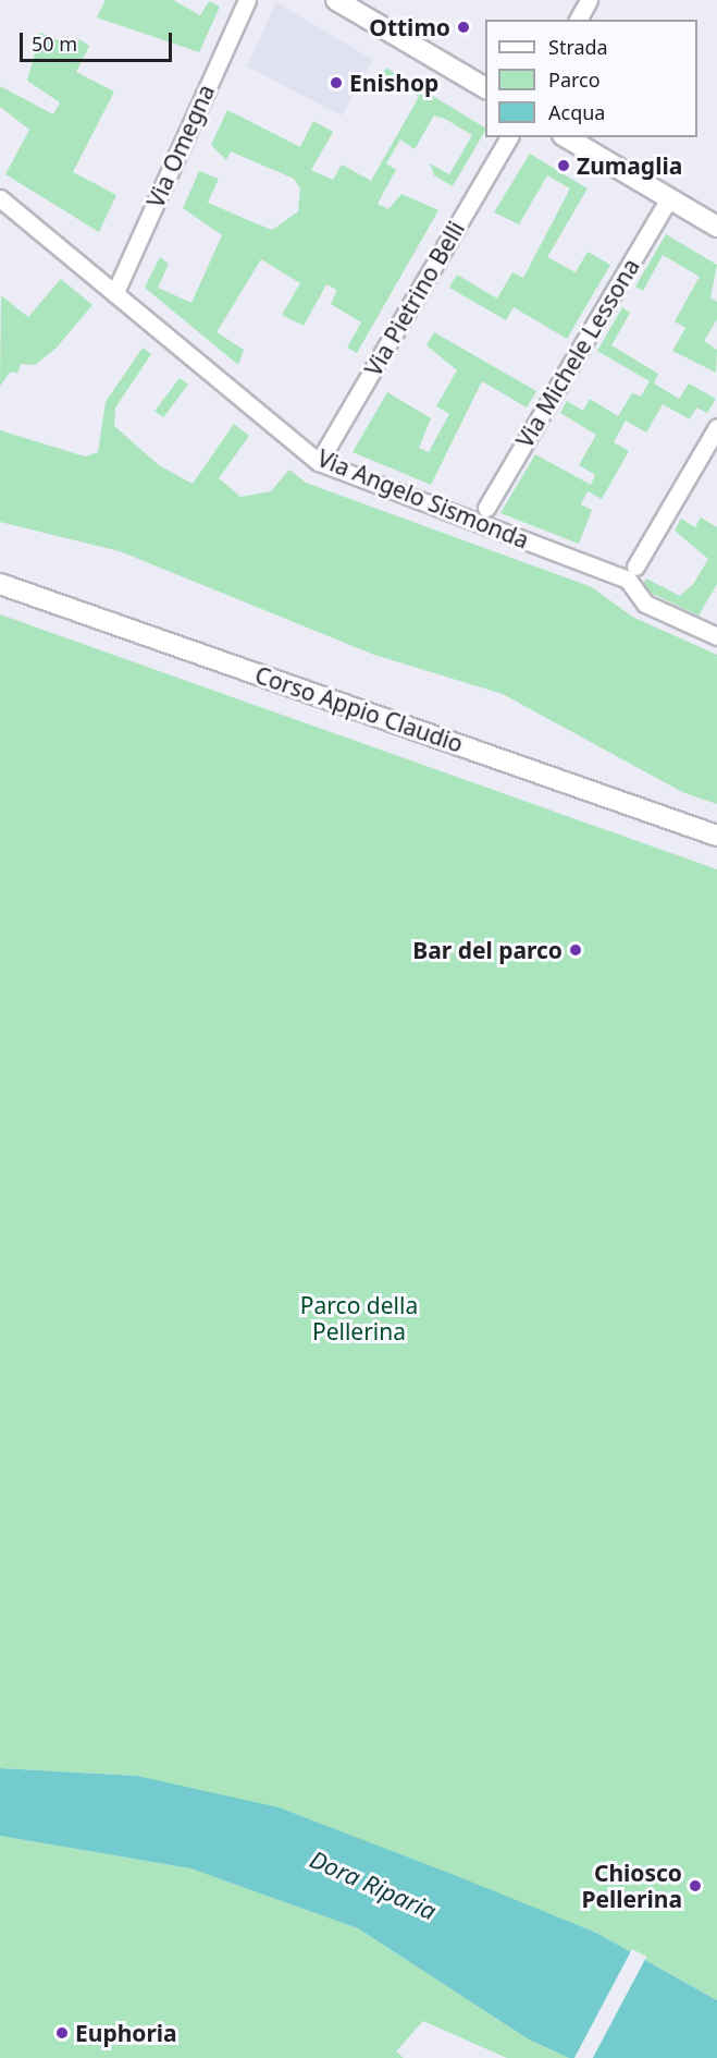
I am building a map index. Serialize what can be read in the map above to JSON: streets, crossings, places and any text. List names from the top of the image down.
{
  "streets": {
    "street": [
      "Via Omegna",
      "Via Pietrino Belli",
      "Via Michele Lessona",
      "Via Angelo Sismonda",
      "Corso Appio Claudio"
    ]
  },
  "crossings": [
    ["Via Omegna", "Via Angelo Sismonda"],
    ["Via Pietrino Belli", "Via Angelo Sismonda"]
  ],
  "water": ["Dora Riparia"],
  "parks": ["Parco della Pellerina"],
  "places": [
    "Ottimo",
    "Enishop",
    "Zumaglia",
    "Bar del parco",
    "Chiosco Pellerina",
    "Euphoria"
  ],
  "legend": ["Strada", "Parco", "Acqua"],
  "scale_bar": "50 m"
}
